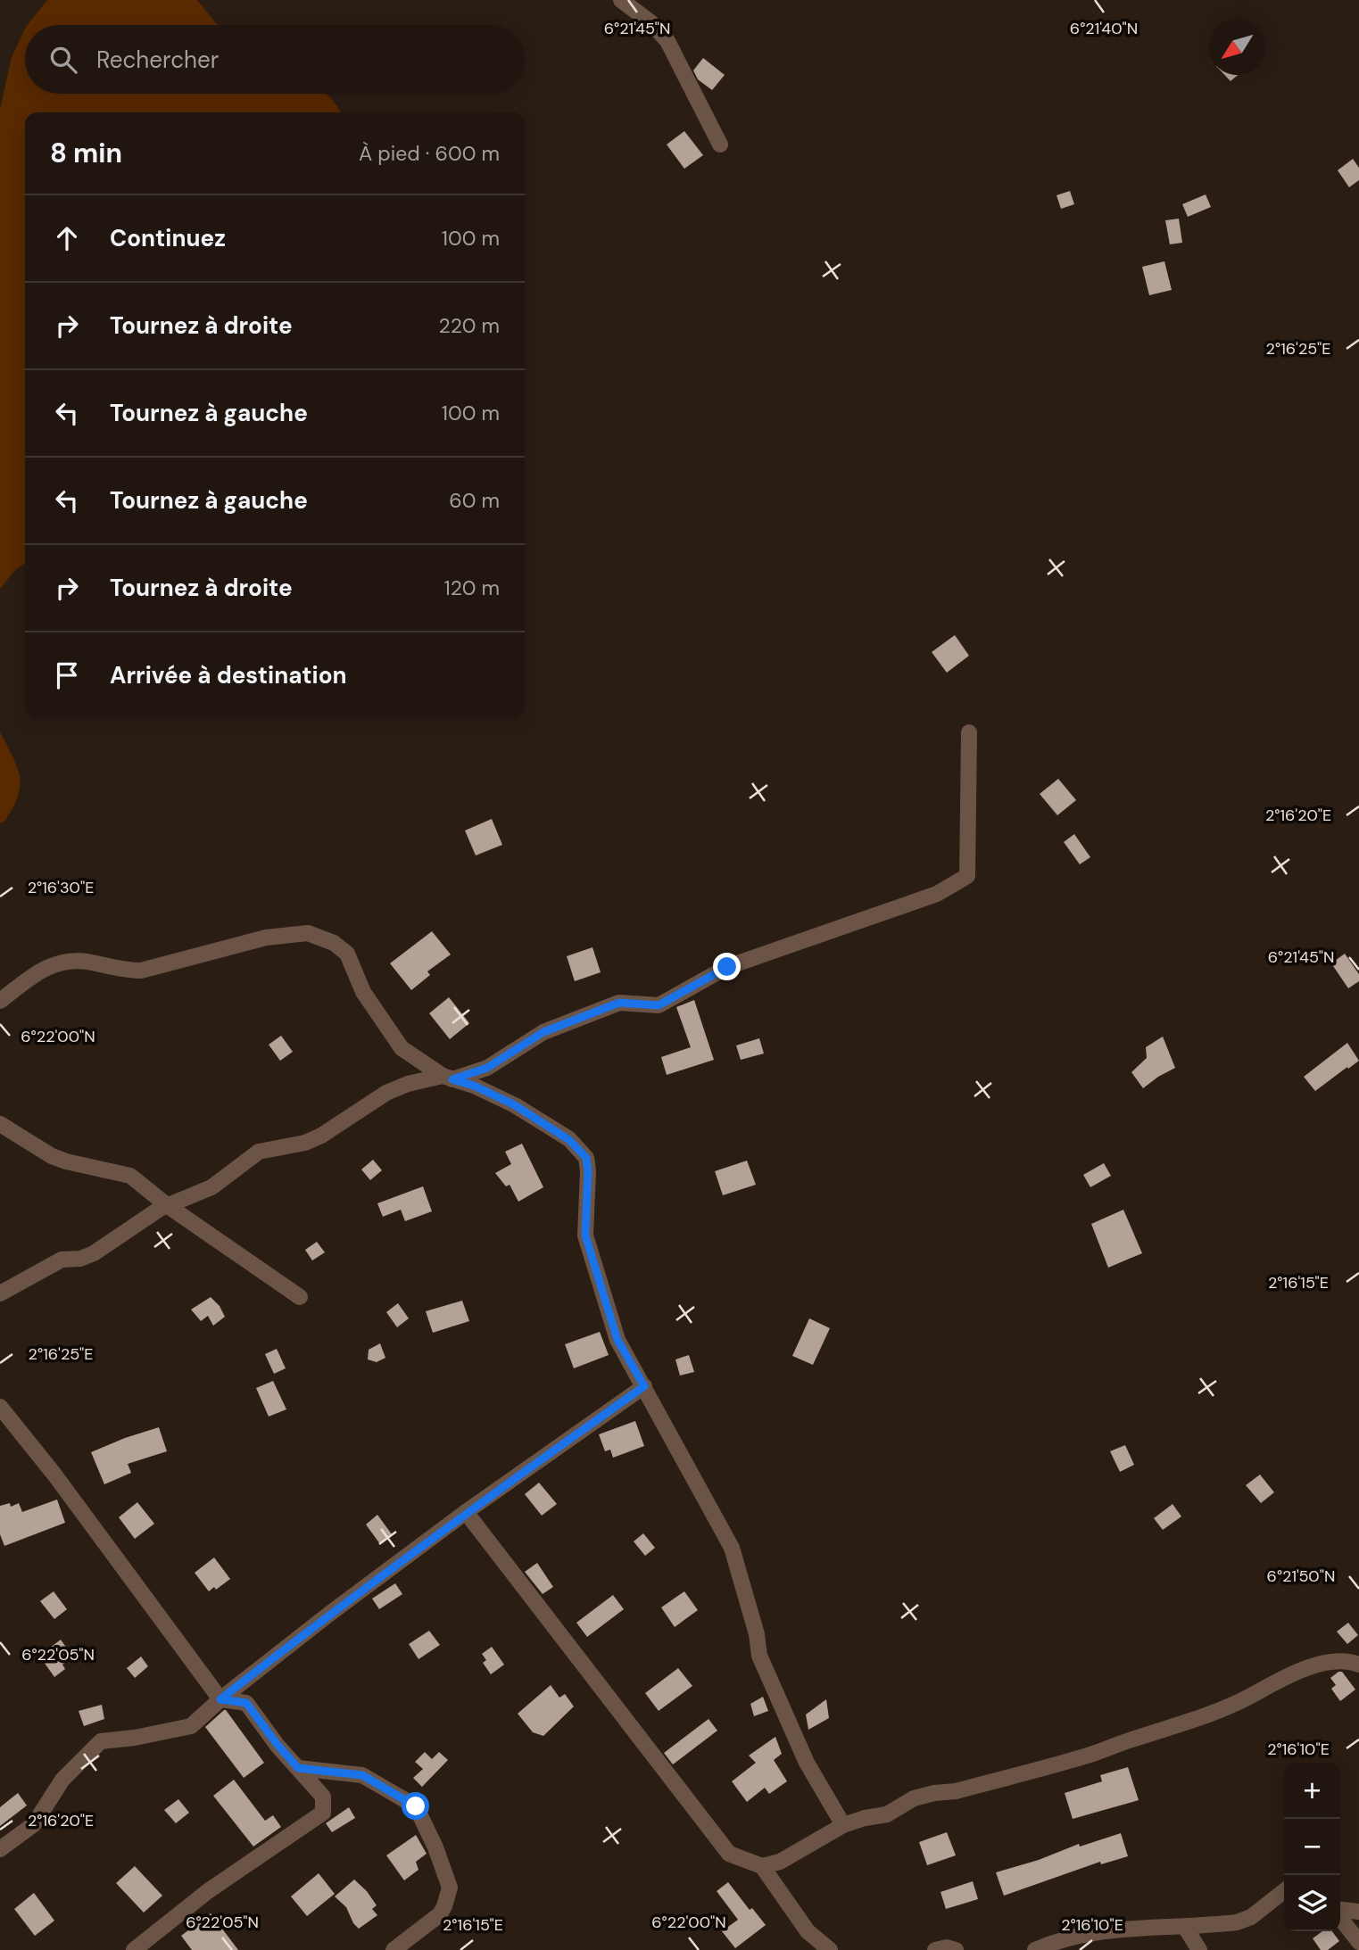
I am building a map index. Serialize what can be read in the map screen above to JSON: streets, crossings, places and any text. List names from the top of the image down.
{
  "north": "bottom left",
  "page": {
    "search": "Rechercher",
    "heading": ["8 min", "À pied · 600 m"],
    "list": [
      ["Continuez", "100 m"],
      ["Tournez à droite", "220 m"],
      ["Tournez à gauche", "100 m"],
      ["Tournez à gauche", "60 m"],
      ["Tournez à droite", "120 m"],
      "Arrivée à destination"
    ],
    "map_buttons": ["+", "−"]
  },
  "coordinates": [
    "6°21'45\"N",
    "6°21'40\"N",
    "2°16'25\"E",
    "2°16'20\"E",
    "2°16'30\"E",
    "6°22'00\"N",
    "2°16'15\"E",
    "6°21'50\"N",
    "6°22'05\"N",
    "2°16'10\"E"
  ]
}
